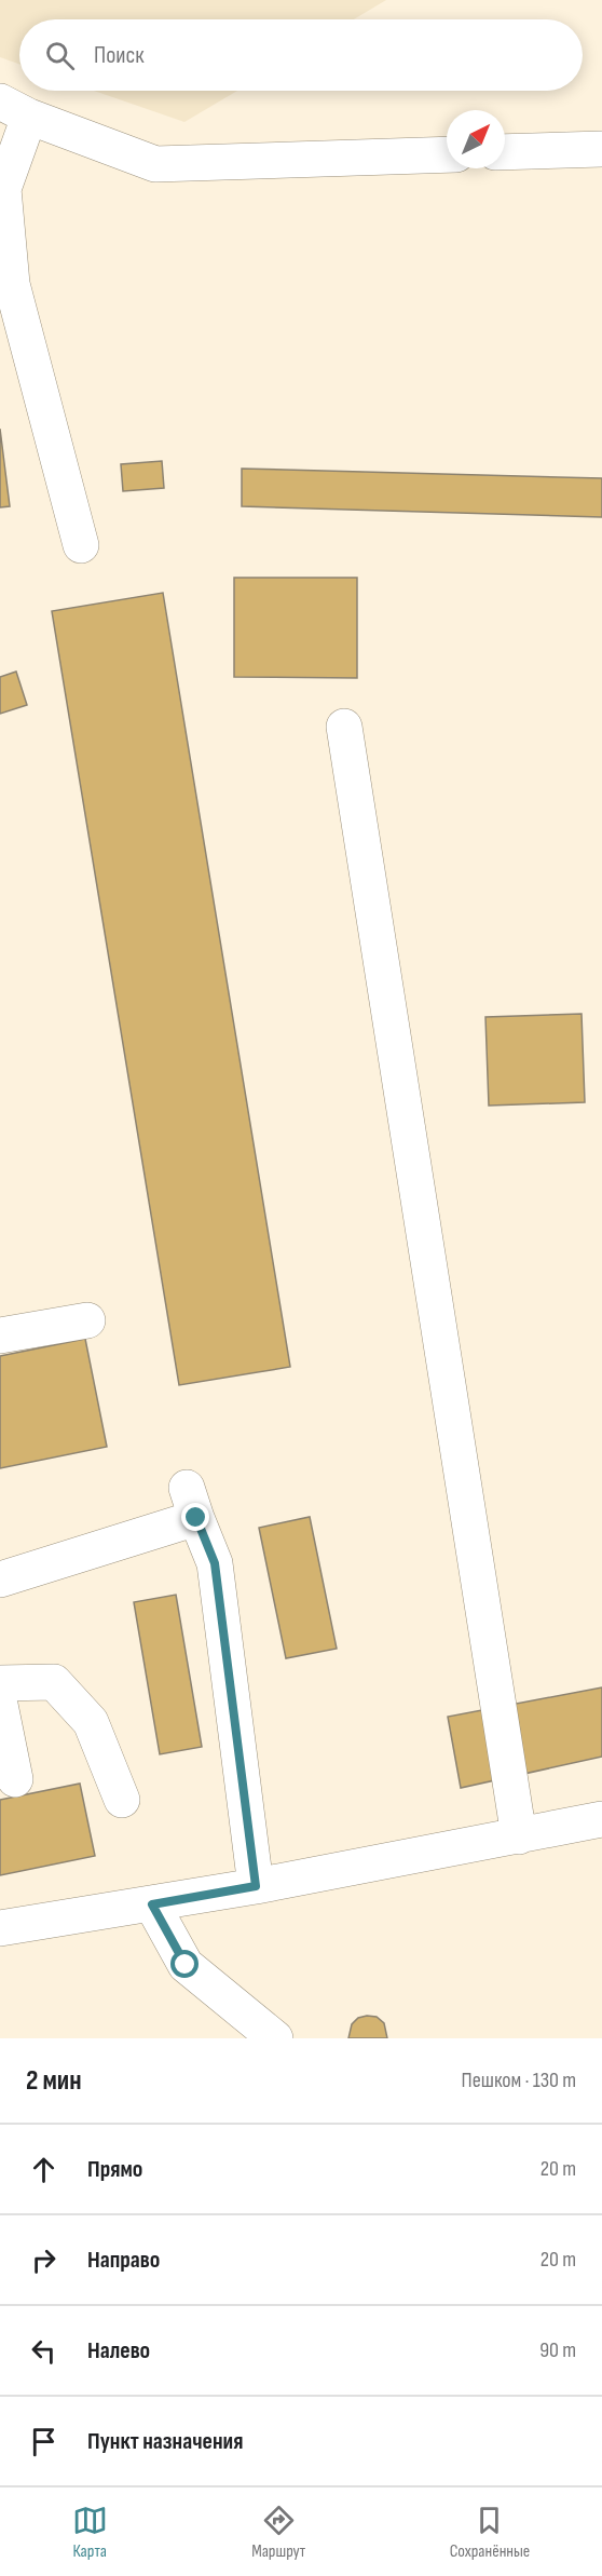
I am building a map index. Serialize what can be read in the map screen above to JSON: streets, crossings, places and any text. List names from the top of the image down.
{
  "north": "top right",
  "page": {
    "search": "Поиск",
    "heading": ["2 мин", "Пешком · 130 m"],
    "list": [
      ["Прямо", "20 m"],
      ["Направо", "20 m"],
      ["Налево", "90 m"],
      "Пункт назначения"
    ],
    "nav": ["Карта", "Маршрут", "Сохранённые"]
  }
}
